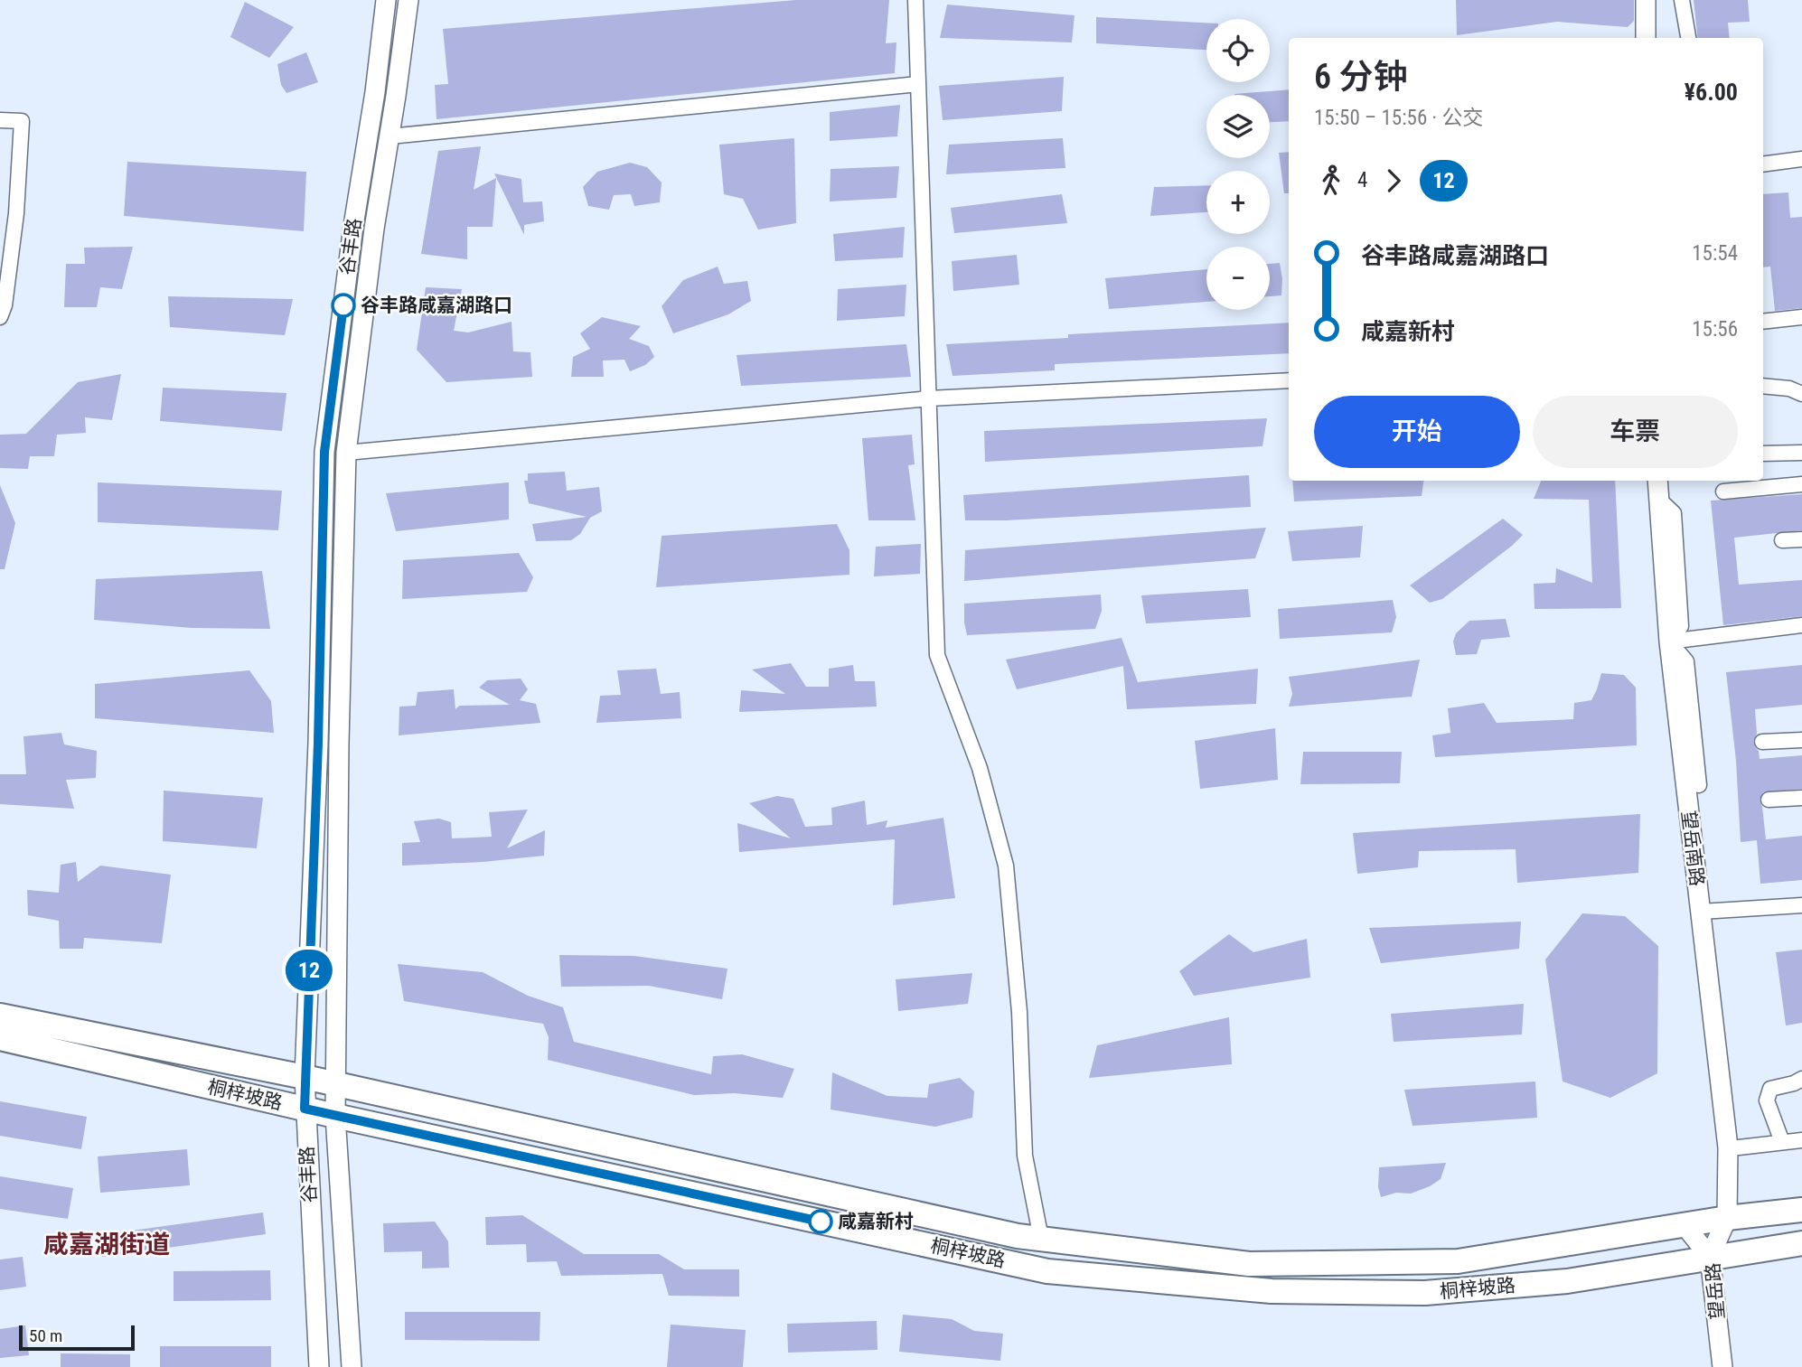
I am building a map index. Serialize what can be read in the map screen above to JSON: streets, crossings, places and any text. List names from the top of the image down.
{
  "streets": {
    "main road": ["桐梓坡路"],
    "street": ["谷丰路", "望岳南路", "望岳路"]
  },
  "crossings": [
    ["谷丰路", "桐梓坡路"],
    ["望岳南路", "桐梓坡路"],
    ["望岳南路", "望岳路"],
    ["桐梓坡路", "望岳路"]
  ],
  "districts": ["咸嘉湖街道"],
  "places": ["谷丰路咸嘉湖路口", "咸嘉新村"],
  "lines": ["bus line 12"],
  "scale_bar": "50 m",
  "page": {
    "on_map": "12",
    "map_buttons": ["+", "−"],
    "heading": ["6 分钟", "15:50 – 15:56 · 公交", "¥6.00"],
    "legs": ["4", "12"],
    "list": [
      {
        "name": "谷丰路咸嘉湖路口",
        "value": "15:54"
      },
      {
        "name": "咸嘉新村",
        "value": "15:56"
      }
    ],
    "buttons": ["开始", "车票"],
    "scale": "50 m"
  }
}
